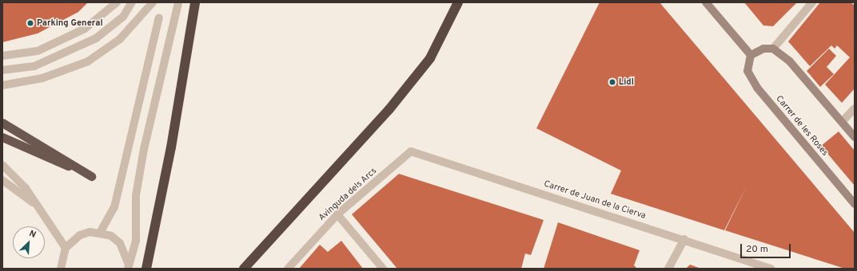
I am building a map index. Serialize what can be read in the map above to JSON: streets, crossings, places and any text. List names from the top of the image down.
{
  "streets": {
    "main road": ["Carrer de les Roses"],
    "street": ["Avinguda dels Arcs", "Carrer de Juan de la Cierva"]
  },
  "crossings": [
    ["Avinguda dels Arcs", "Carrer de Juan de la Cierva"]
  ],
  "places": ["Parking General", "Lidl"],
  "scale_bar": "20 m",
  "north": "top right"
}
